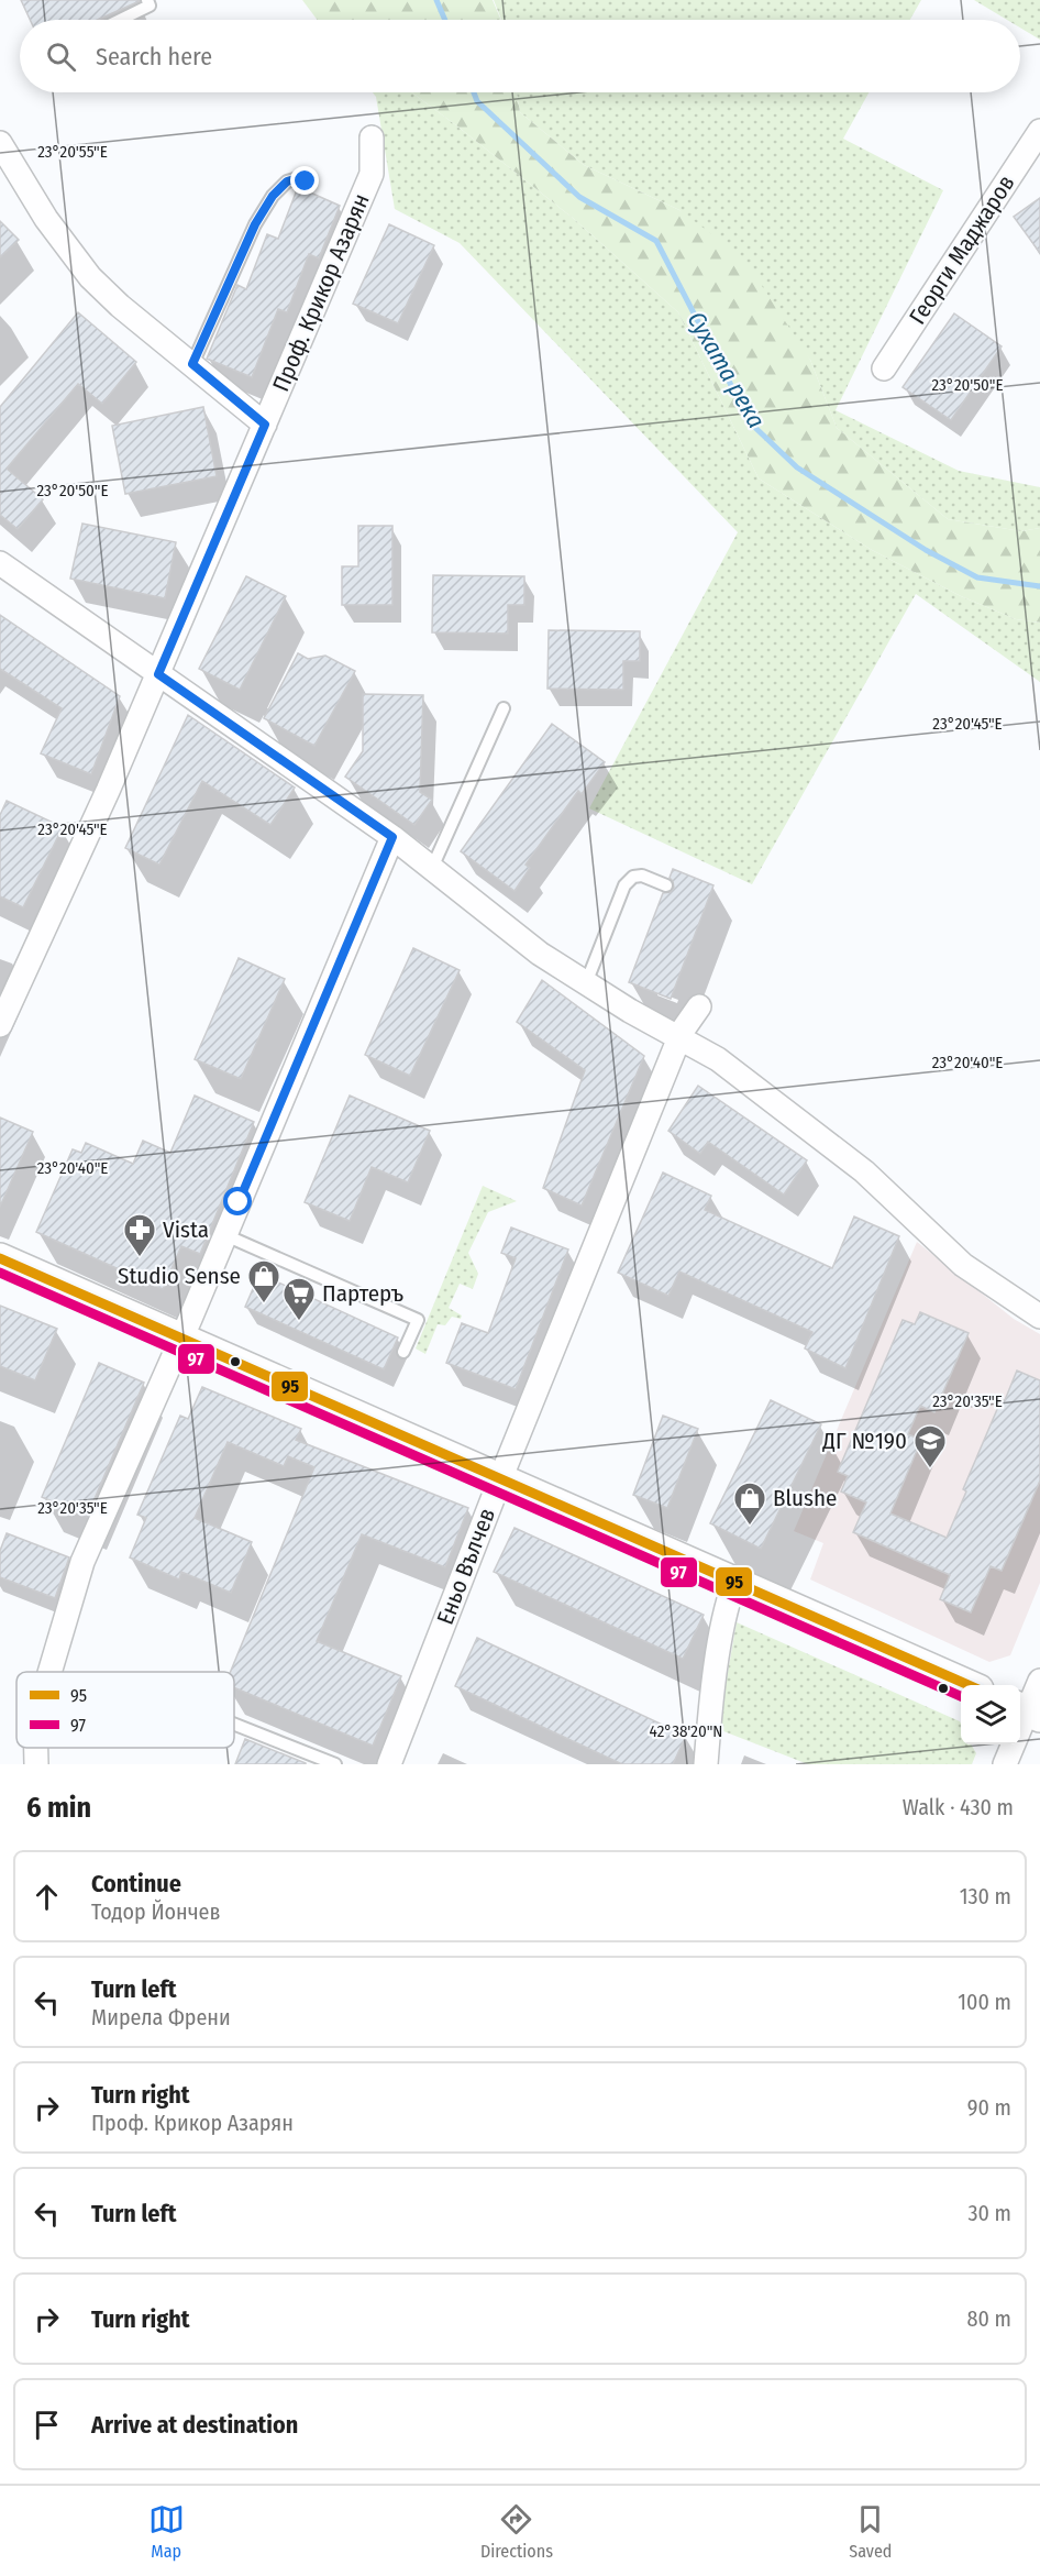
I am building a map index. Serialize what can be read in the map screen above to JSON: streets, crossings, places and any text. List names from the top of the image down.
{
  "streets": {
    "street": ["Георги Маджаров", "Проф. Крикор Азарян", "Еньо Вълчев"]
  },
  "water": ["Сухата река"],
  "places": {
    "pharmacy": ["Vista"],
    "shop": ["Studio Sense", "Blushe"],
    "supermarket": ["Партеръ"],
    "school or university": ["ДГ №190"]
  },
  "lines": ["transit line 95", "transit line 97"],
  "legend": ["95", "97"],
  "page": {
    "search": "Search here",
    "heading": ["6 min", "Walk · 430 m"],
    "list": [
      ["Continue", "Тодор Йончев", "130 m"],
      ["Turn left", "Мирела Френи", "100 m"],
      ["Turn right", "Проф. Крикор Азарян", "90 m"],
      ["Turn left", "30 m"],
      ["Turn right", "80 m"],
      "Arrive at destination"
    ],
    "nav": ["Map", "Directions", "Saved"]
  },
  "coordinates": [
    "23°20'55\"E",
    "23°20'50\"E",
    "23°20'45\"E",
    "23°20'40\"E",
    "23°20'35\"E",
    "42°38'20\"N"
  ]
}
